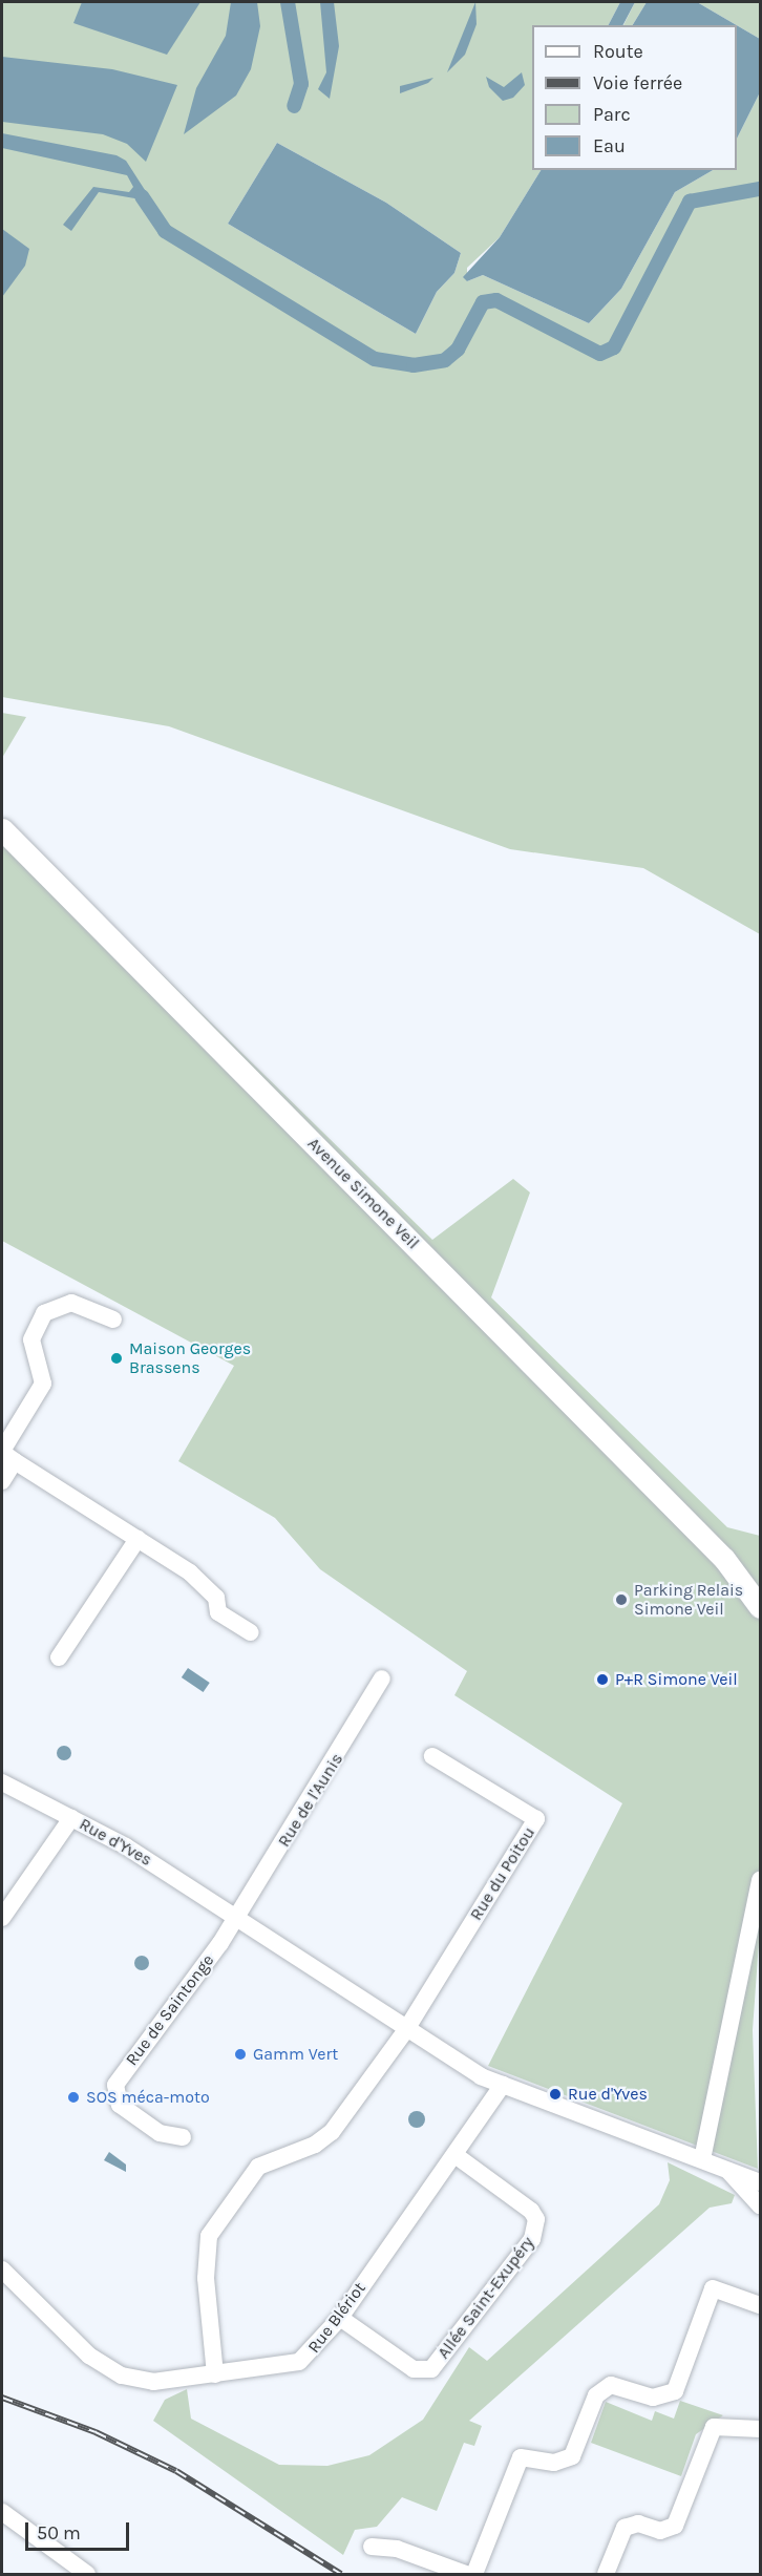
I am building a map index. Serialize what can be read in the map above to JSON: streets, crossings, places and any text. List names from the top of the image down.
{
  "streets": {
    "main road": ["Avenue Simone Veil"],
    "street": [
      "Rue de l'Aunis",
      "Rue d'Yves",
      "Rue du Poitou",
      "Rue de Saintonge",
      "Allée Saint-Exupéry",
      "Rue Blériot"
    ]
  },
  "crossings": [
    ["Rue de l'Aunis", "Rue d'Yves"],
    ["Rue de l'Aunis", "Rue de Saintonge"],
    ["Rue d'Yves", "Rue du Poitou"],
    ["Rue d'Yves", "Rue de Saintonge"],
    ["Rue d'Yves", "Rue Blériot"],
    ["Allée Saint-Exupéry", "Rue Blériot"]
  ],
  "places": [
    "Maison Georges Brassens",
    "Parking Relais Simone Veil",
    "P+R Simone Veil",
    "Gamm Vert",
    "Rue d'Yves",
    "SOS méca-moto"
  ],
  "legend": [
    "Route",
    "Voie ferrée",
    "Parc",
    "Eau"
  ],
  "scale_bar": "50 m"
}
